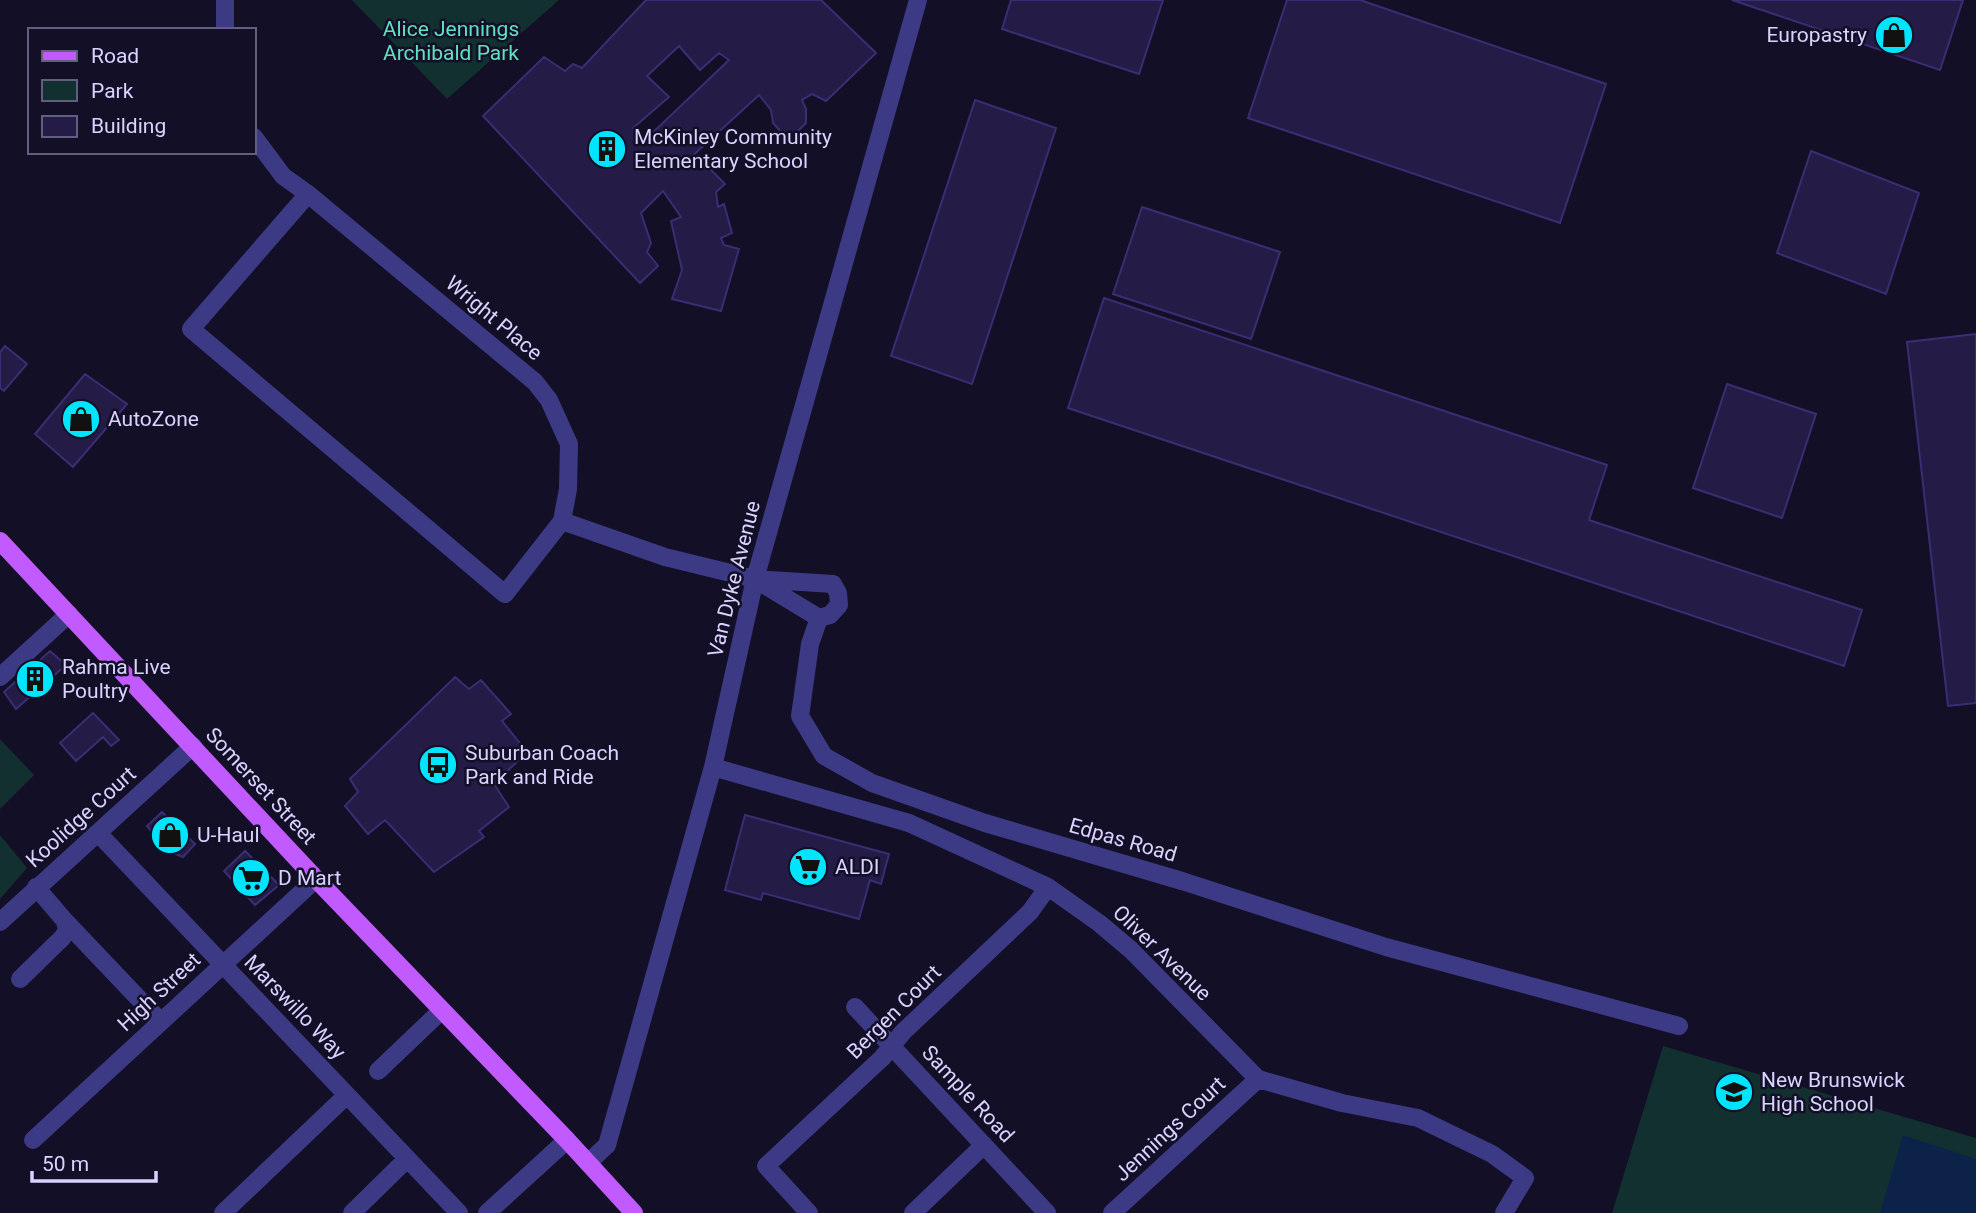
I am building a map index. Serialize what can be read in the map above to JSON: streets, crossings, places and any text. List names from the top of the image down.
{
  "streets": {
    "main road": ["Somerset Street"],
    "street": [
      "Wright Place",
      "Van Dyke Avenue",
      "Koolidge Court",
      "Edpas Road",
      "Oliver Avenue",
      "High Street",
      "Marswillo Way",
      "Bergen Court",
      "Sample Road",
      "Jennings Court"
    ]
  },
  "crossings": [
    ["Van Dyke Avenue", "Somerset Street"],
    ["Van Dyke Avenue", "Edpas Road"],
    ["Van Dyke Avenue", "Oliver Avenue"],
    ["Somerset Street", "Koolidge Court"],
    ["Somerset Street", "High Street"],
    ["Koolidge Court", "Marswillo Way"],
    ["Oliver Avenue", "Bergen Court"],
    ["Oliver Avenue", "Jennings Court"],
    ["High Street", "Marswillo Way"],
    ["Bergen Court", "Sample Road"]
  ],
  "parks": ["Alice Jennings Archibald Park"],
  "places": {
    "shop": ["Europastry", "AutoZone", "U-Haul"],
    "building": ["McKinley Community Elementary School", "Rahma Live Poultry"],
    "bus stop": ["Suburban Coach Park and Ride"],
    "supermarket": ["ALDI", "D Mart"],
    "school or university": ["New Brunswick High School"]
  },
  "legend": ["Road", "Park", "Building"],
  "scale_bar": "50 m"
}
